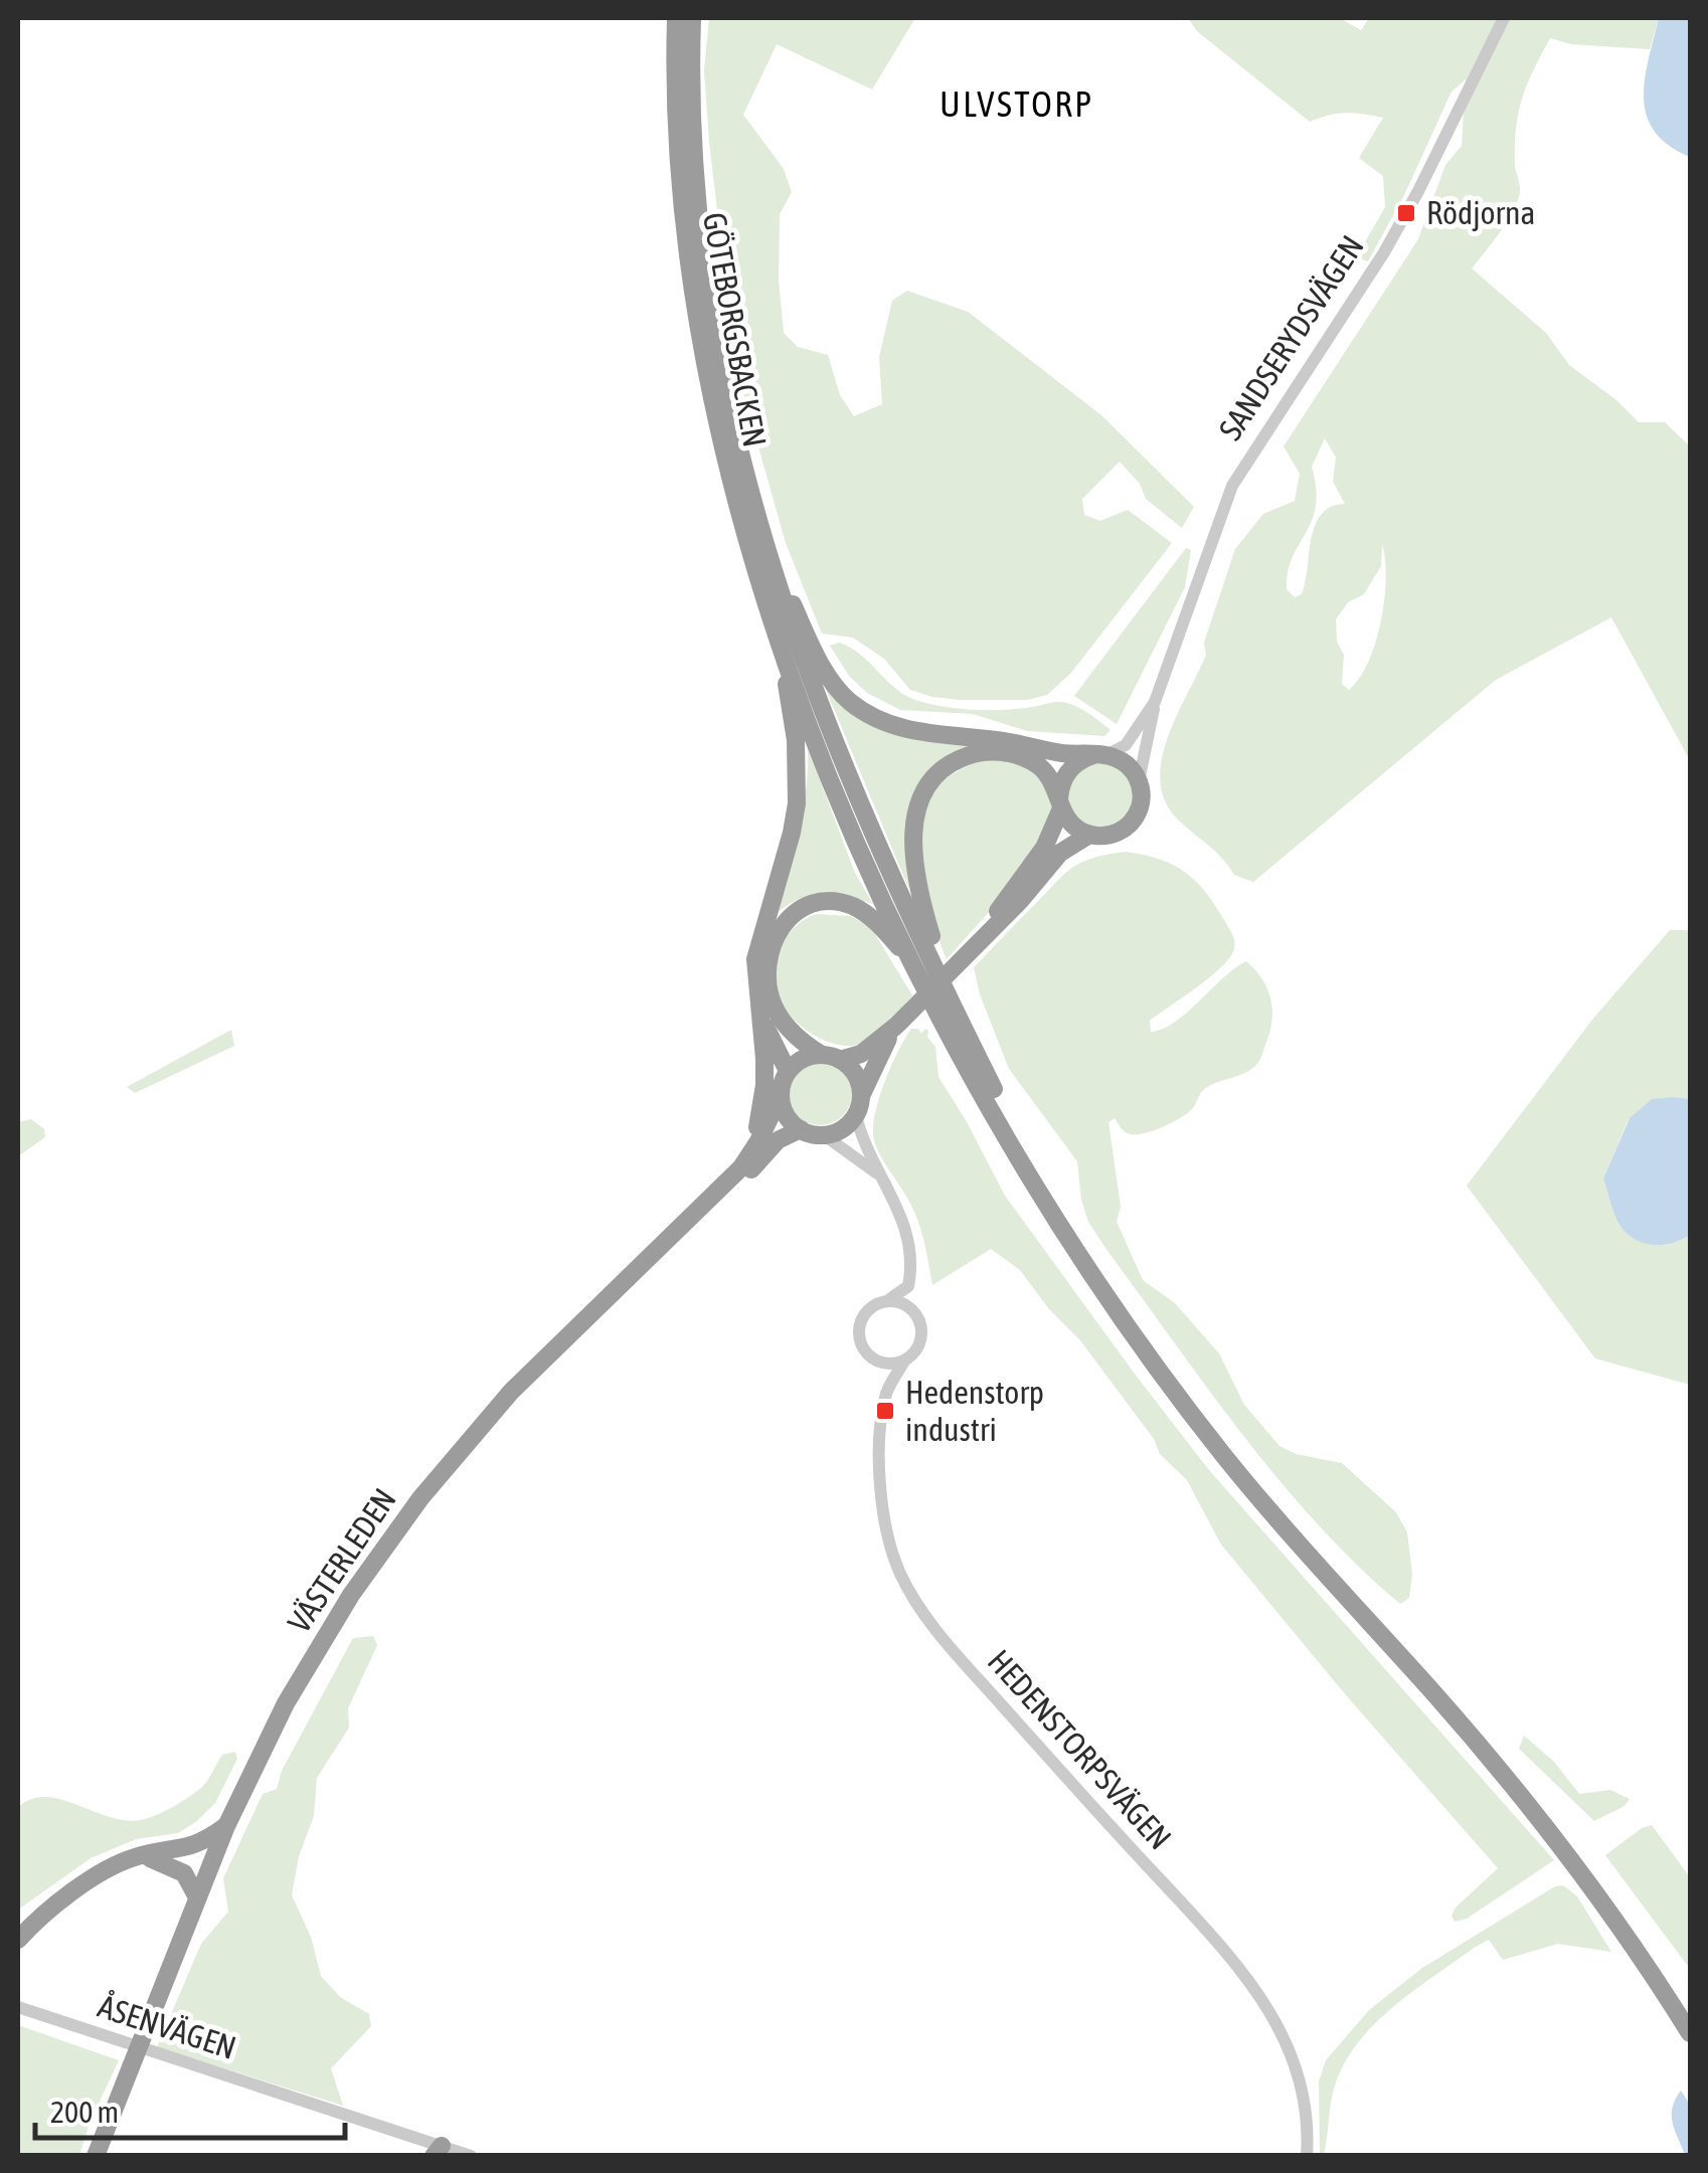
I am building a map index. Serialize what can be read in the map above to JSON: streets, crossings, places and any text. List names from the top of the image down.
{
  "streets": {
    "highway": ["GÖTEBORGSBACKEN", "VÄSTERLEDEN"],
    "street": ["SANDSERYDSVÄGEN", "HEDENSTORPSVÄGEN", "ÅSENVÄGEN"]
  },
  "districts": ["ULVSTORP"],
  "places": {
    "transit": ["Rödjorna", "Hedenstorp industri"]
  },
  "scale_bar": "200 m"
}
